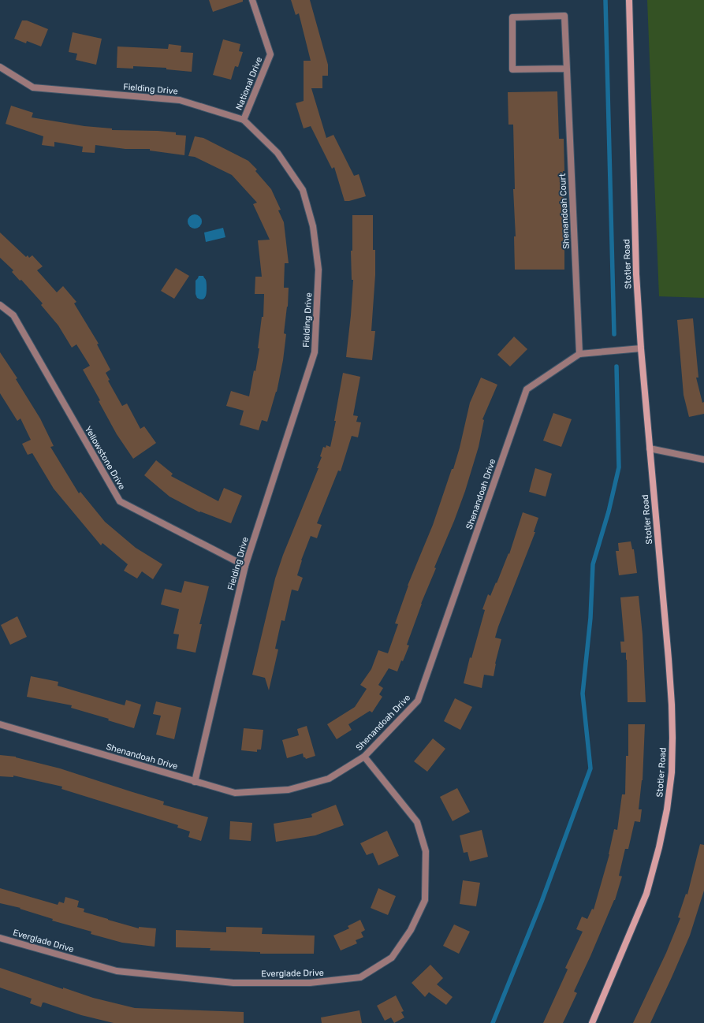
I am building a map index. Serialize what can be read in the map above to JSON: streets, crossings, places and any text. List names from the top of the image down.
{
  "streets": {
    "street": [
      "National Drive",
      "Fielding Drive",
      "Shenandoah Court",
      "Stotler Road",
      "Yellowstone Drive",
      "Shenandoah Drive",
      "Everglade Drive"
    ]
  },
  "crossings": [
    ["National Drive", "Fielding Drive"],
    ["Fielding Drive", "Yellowstone Drive"],
    ["Fielding Drive", "Shenandoah Drive"],
    ["Shenandoah Court", "Shenandoah Drive"],
    ["Shenandoah Drive", "Everglade Drive"]
  ]
}
